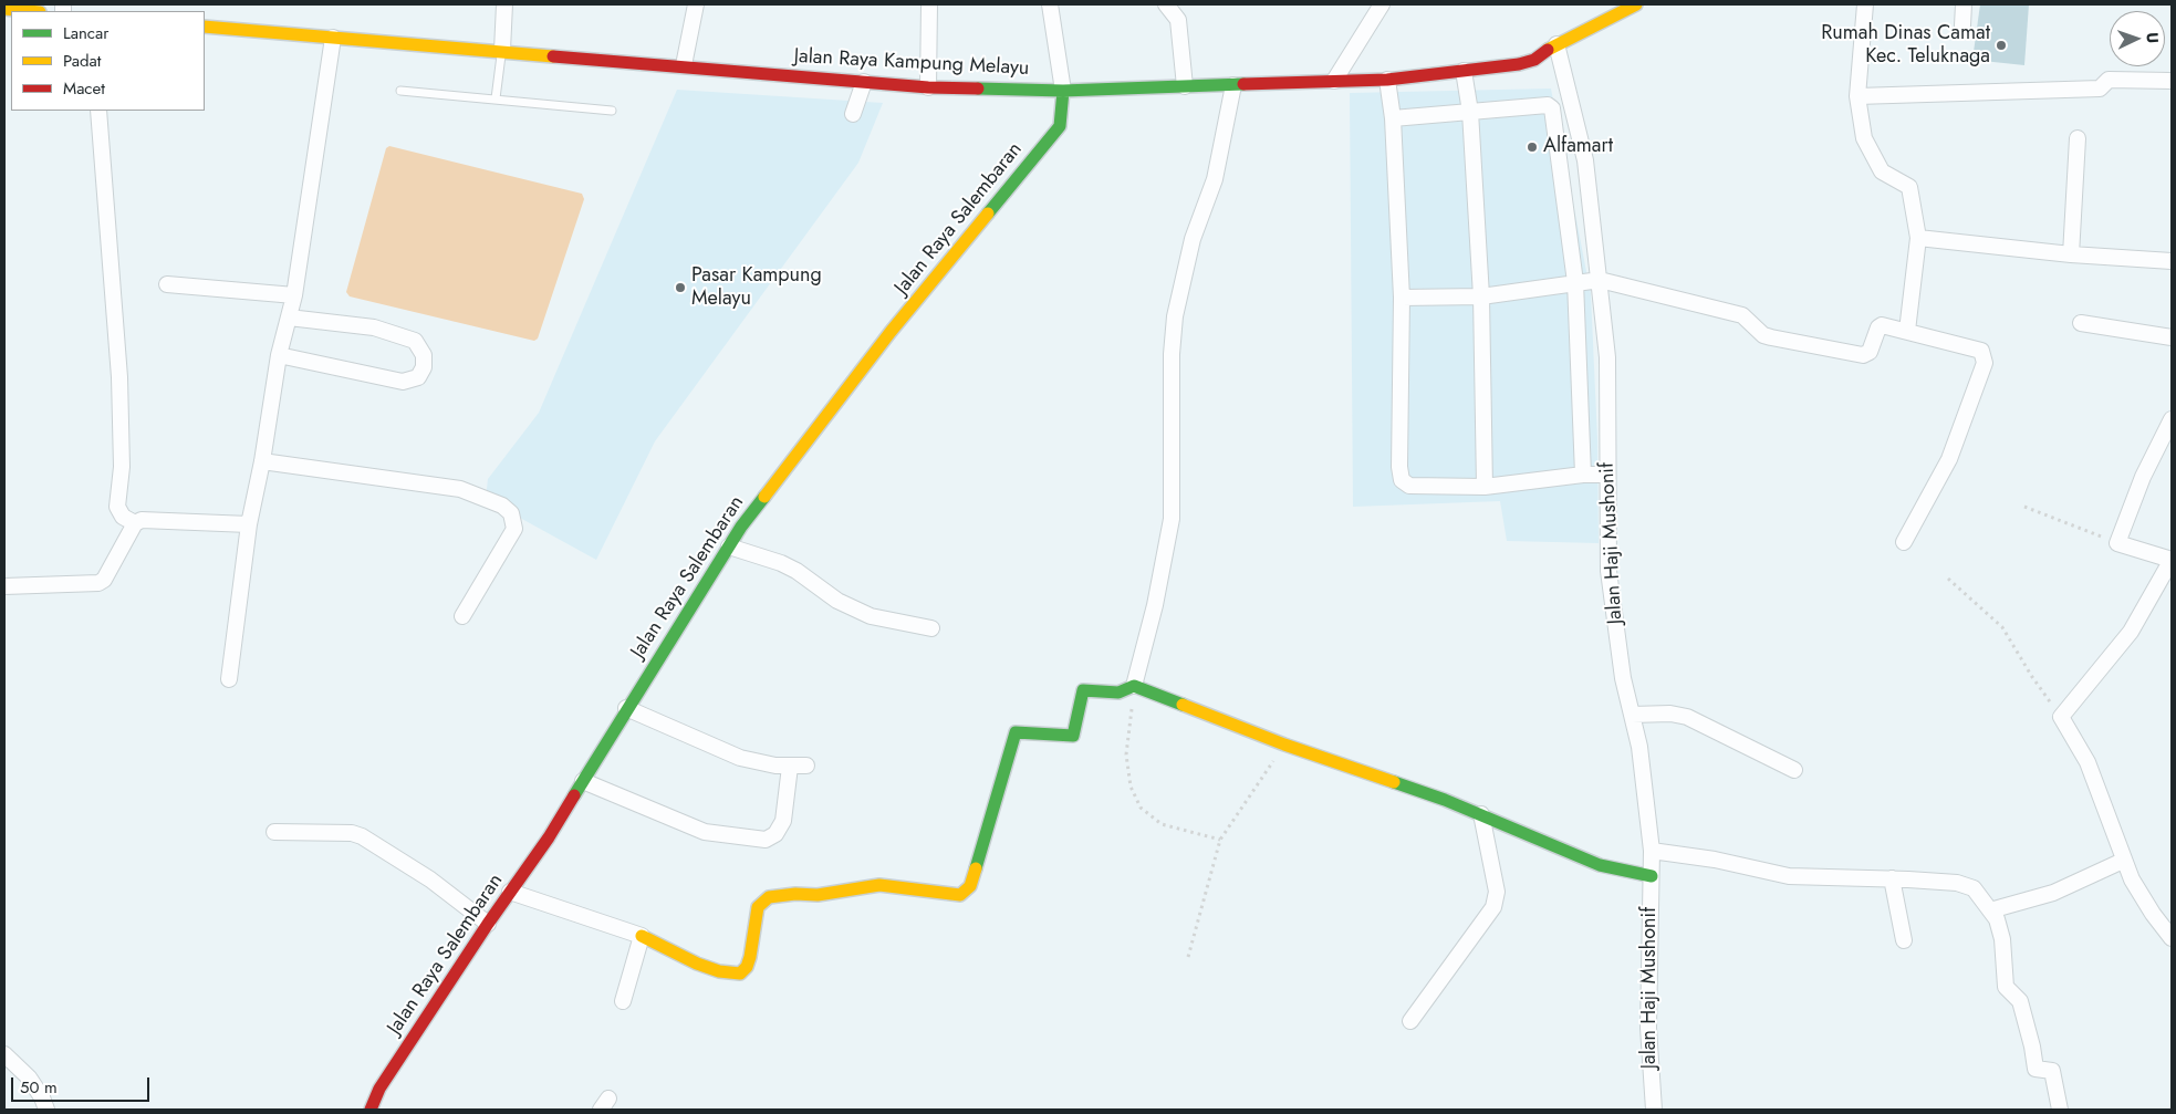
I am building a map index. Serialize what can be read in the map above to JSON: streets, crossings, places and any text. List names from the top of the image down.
{
  "streets": {
    "main road": ["Jalan Raya Kampung Melayu", "Jalan Raya Salembaran"],
    "street": ["Jalan Haji Mushonif"]
  },
  "crossings": [
    ["Jalan Raya Kampung Melayu", "Jalan Raya Salembaran"],
    ["Jalan Raya Kampung Melayu", "Jalan Haji Mushonif"]
  ],
  "places": ["Rumah Dinas Camat Kec. Teluknaga", "Alfamart", "Pasar Kampung Melayu"],
  "legend": ["Lancar", "Padat", "Macet"],
  "scale_bar": "50 m",
  "north": "right"
}
